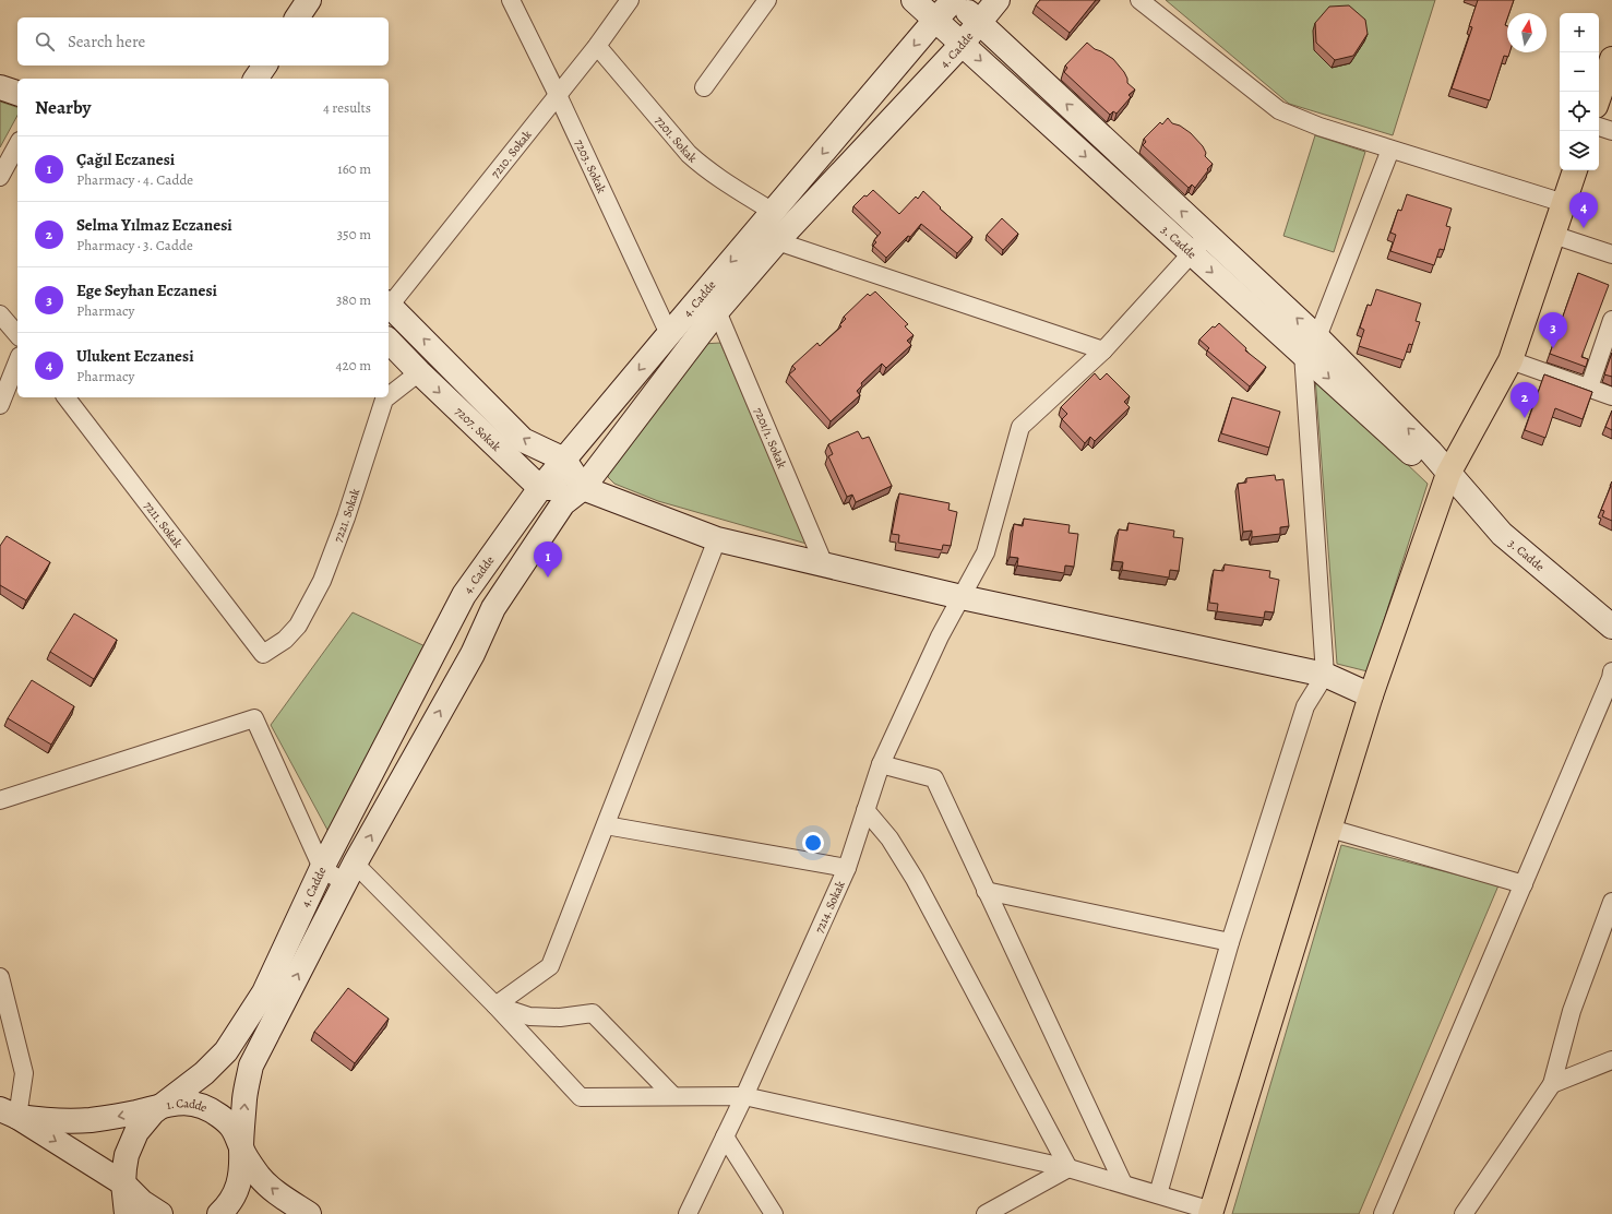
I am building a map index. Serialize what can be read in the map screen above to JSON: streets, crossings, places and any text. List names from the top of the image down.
{
  "streets": {
    "street": [
      "4. Cadde",
      "7201. Sokak",
      "7210. Sokak",
      "7203. Sokak",
      "3. Cadde",
      "7207. Sokak",
      "7201/1. Sokak",
      "7221. Sokak",
      "7211. Sokak",
      "7214. Sokak",
      "1. Cadde"
    ]
  },
  "crossings": [
    ["4. Cadde", "7201. Sokak"],
    ["4. Cadde", "7203. Sokak"],
    ["4. Cadde", "3. Cadde"],
    ["4. Cadde", "7207. Sokak"],
    ["4. Cadde", "7201/1. Sokak"],
    ["4. Cadde", "1. Cadde"],
    ["7201. Sokak", "7210. Sokak"],
    ["7210. Sokak", "7203. Sokak"],
    ["7210. Sokak", "7207. Sokak"],
    ["3. Cadde", "7214. Sokak"],
    ["7207. Sokak", "7221. Sokak"],
    ["7221. Sokak", "7211. Sokak"]
  ],
  "north": "top",
  "page": {
    "map_buttons": ["+", "−"],
    "search": "Search here",
    "heading": ["Nearby", "4 results"],
    "list": [
      {
        "mark": "1",
        "name": "Çağıl Eczanesi",
        "note": "Pharmacy · 4. Cadde",
        "value": "160 m"
      },
      {
        "mark": "2",
        "name": "Selma Yılmaz Eczanesi",
        "note": "Pharmacy · 3. Cadde",
        "value": "350 m"
      },
      {
        "mark": "3",
        "name": "Ege Seyhan Eczanesi",
        "note": "Pharmacy",
        "value": "380 m"
      },
      {
        "mark": "4",
        "name": "Ulukent Eczanesi",
        "note": "Pharmacy",
        "value": "420 m"
      }
    ],
    "pins": [
      "4",
      "3",
      "2",
      "1"
    ]
  }
}
